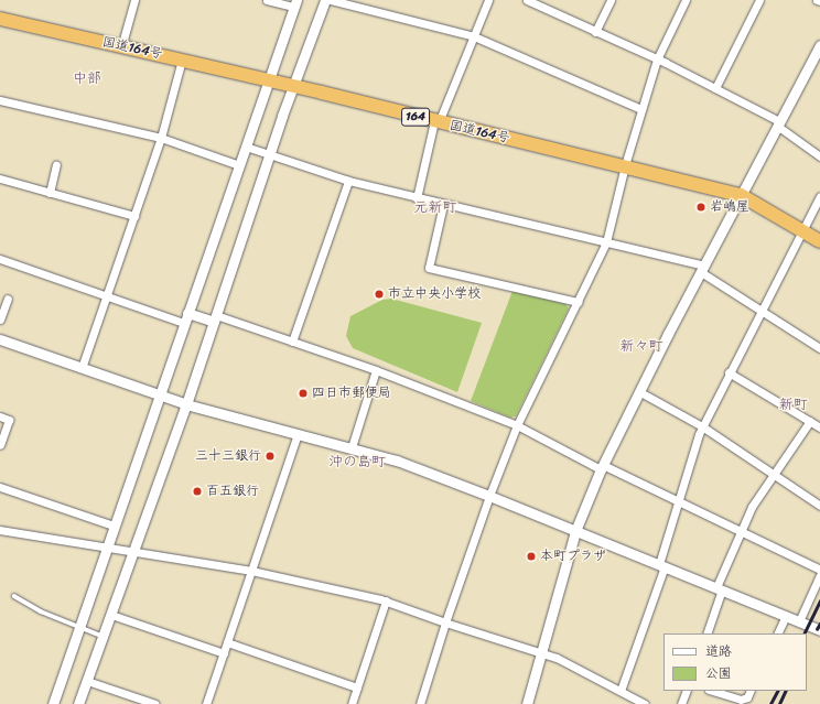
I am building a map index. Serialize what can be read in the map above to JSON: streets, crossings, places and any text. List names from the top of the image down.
{
  "streets": {
    "highway": ["国道164号", "164"]
  },
  "districts": [
    "中部",
    "元新町",
    "新々町",
    "新町",
    "沖の島町"
  ],
  "places": [
    "岩嶋屋",
    "市立中央小学校",
    "四日市郵便局",
    "三十三銀行",
    "百五銀行",
    "本町プラザ"
  ],
  "legend": ["道路", "公園"]
}
